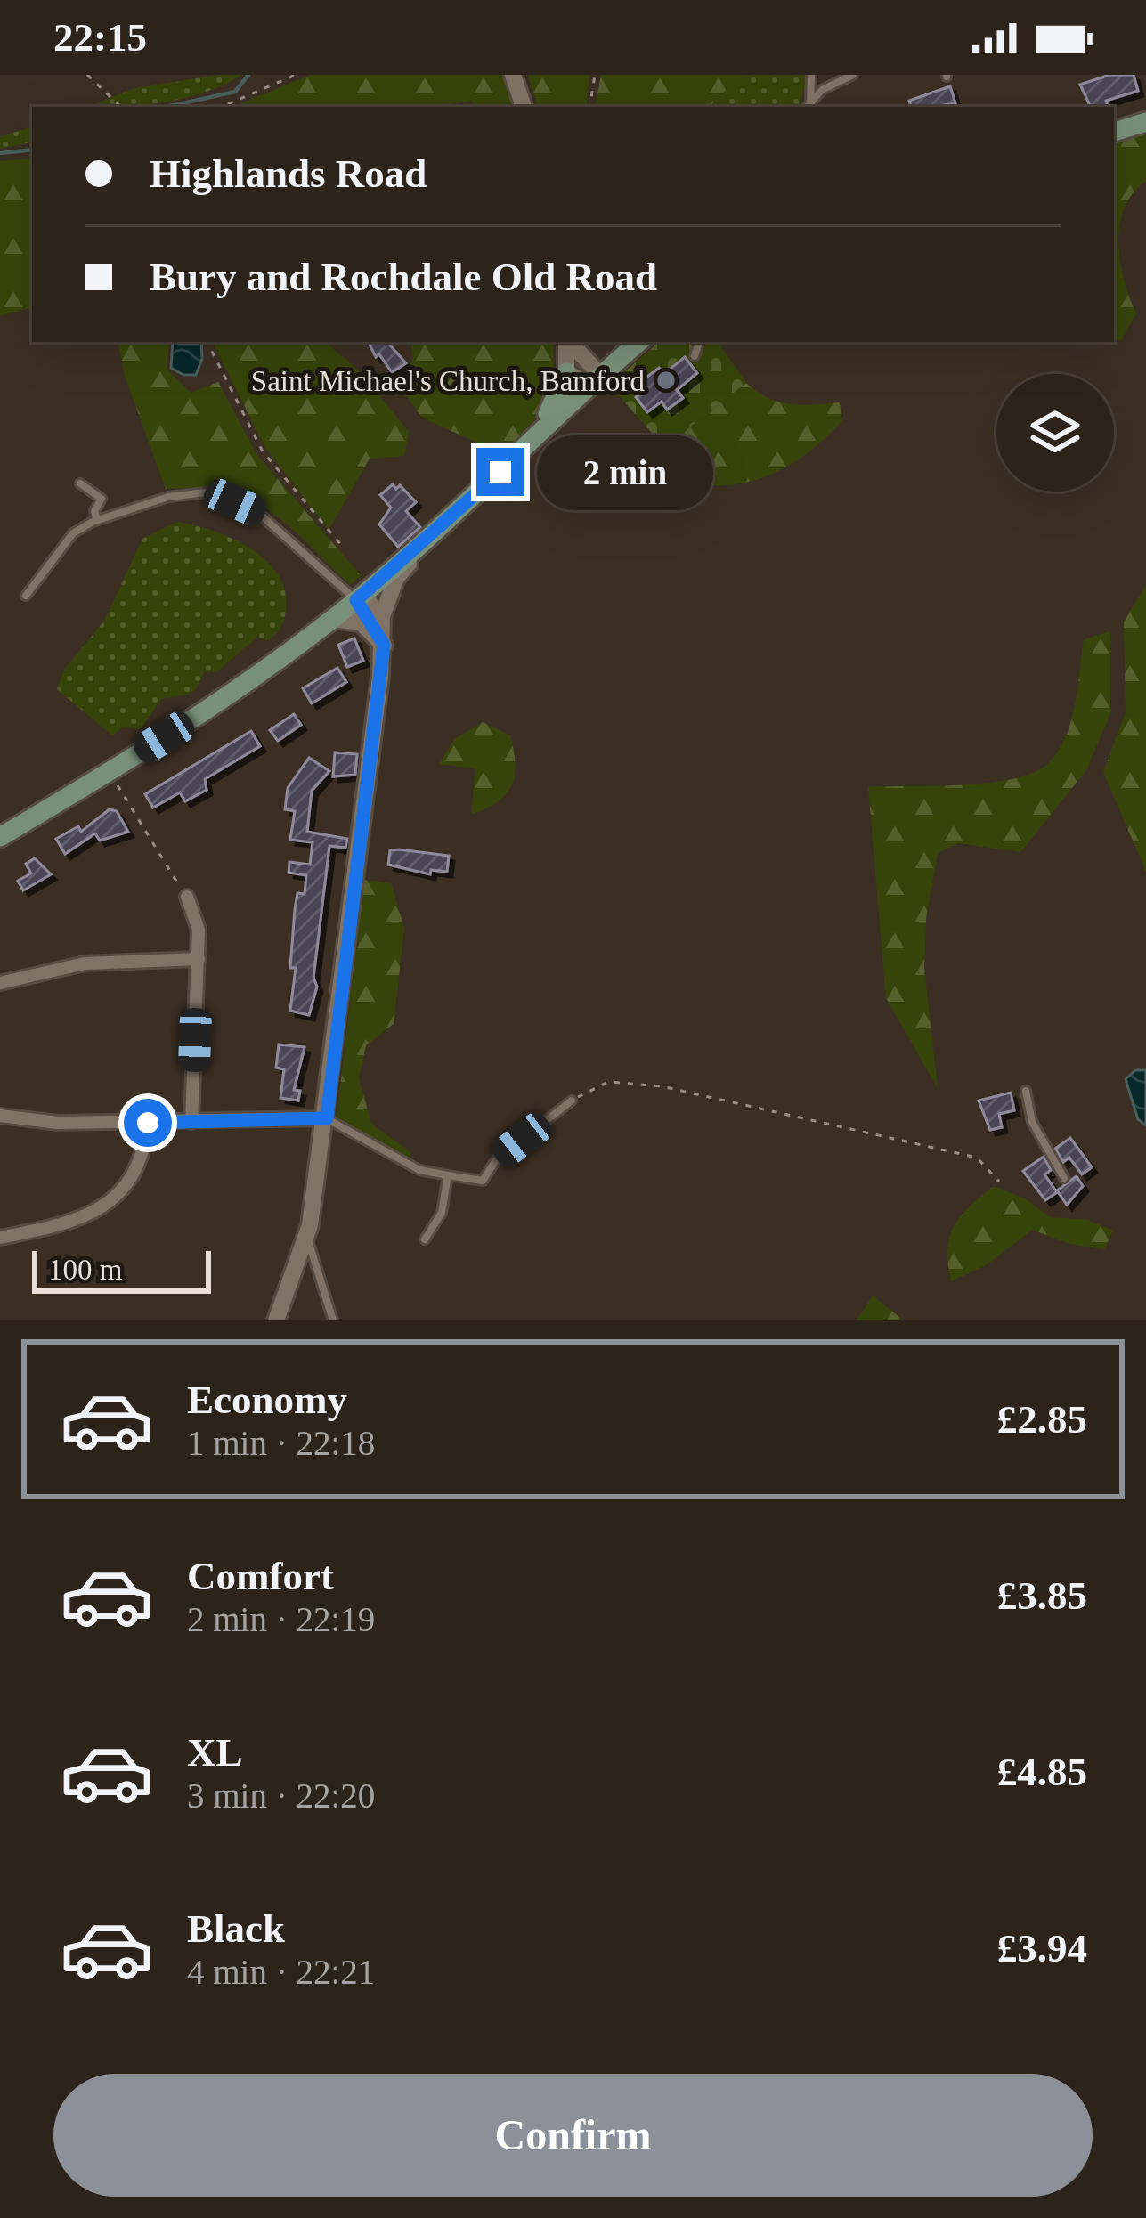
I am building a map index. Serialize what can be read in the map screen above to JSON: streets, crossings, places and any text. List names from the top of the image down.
{
  "places": ["Saint Michael's Church, Bamford"],
  "scale_bar": "100 m",
  "page": {
    "status": "22:15",
    "banner": ["Highlands Road", "Bury and Rochdale Old Road"],
    "bubble": "2 min",
    "scale": "100 m",
    "list": [
      {
        "name": "Economy",
        "note": "1 min · 22:18",
        "value": "£2.85"
      },
      {
        "name": "Comfort",
        "note": "2 min · 22:19",
        "value": "£3.85"
      },
      {
        "name": "XL",
        "note": "3 min · 22:20",
        "value": "£4.85"
      },
      {
        "name": "Black",
        "note": "4 min · 22:21",
        "value": "£3.94"
      }
    ],
    "buttons": "Confirm"
  }
}
